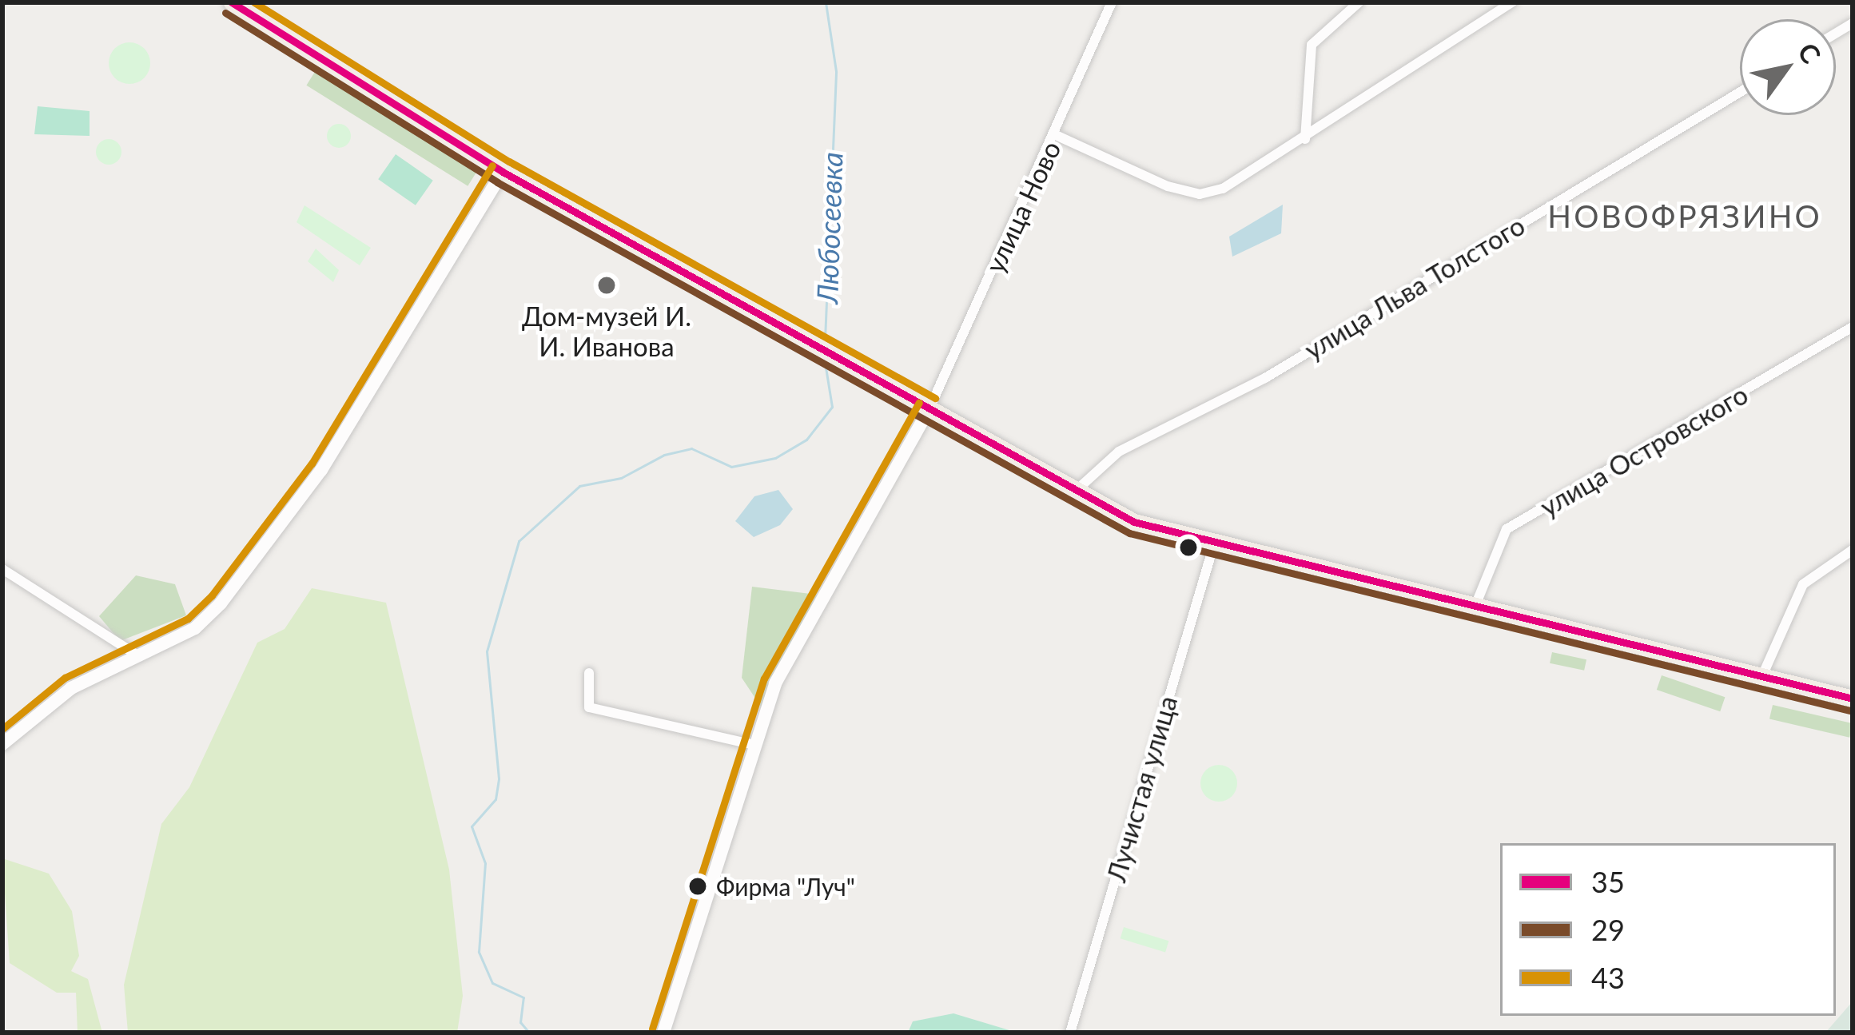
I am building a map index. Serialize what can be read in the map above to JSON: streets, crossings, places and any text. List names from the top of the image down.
{
  "streets": {
    "street": [
      "улица Ново",
      "улица Льва Толстого",
      "улица Островского",
      "Лучистая улица"
    ]
  },
  "districts": ["НОВОФРЯЗИНО"],
  "water": ["Любосеевка"],
  "places": ["Дом-музей И. И. Иванова", "Фирма \"Луч\""],
  "lines": ["transit line 35", "transit line 43", "transit line 29"],
  "legend": ["35", "29", "43"],
  "north": "top right"
}
